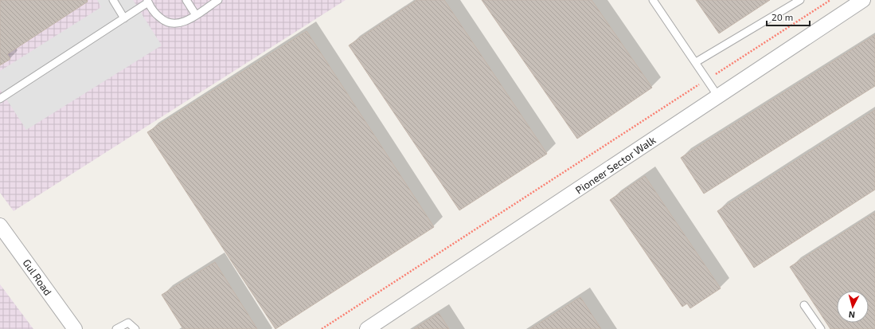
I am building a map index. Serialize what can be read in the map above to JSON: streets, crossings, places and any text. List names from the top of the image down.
{
  "streets": {
    "street": ["Pioneer Sector Walk", "Gul Road"]
  },
  "scale_bar": "20 m",
  "north": "bottom"
}
